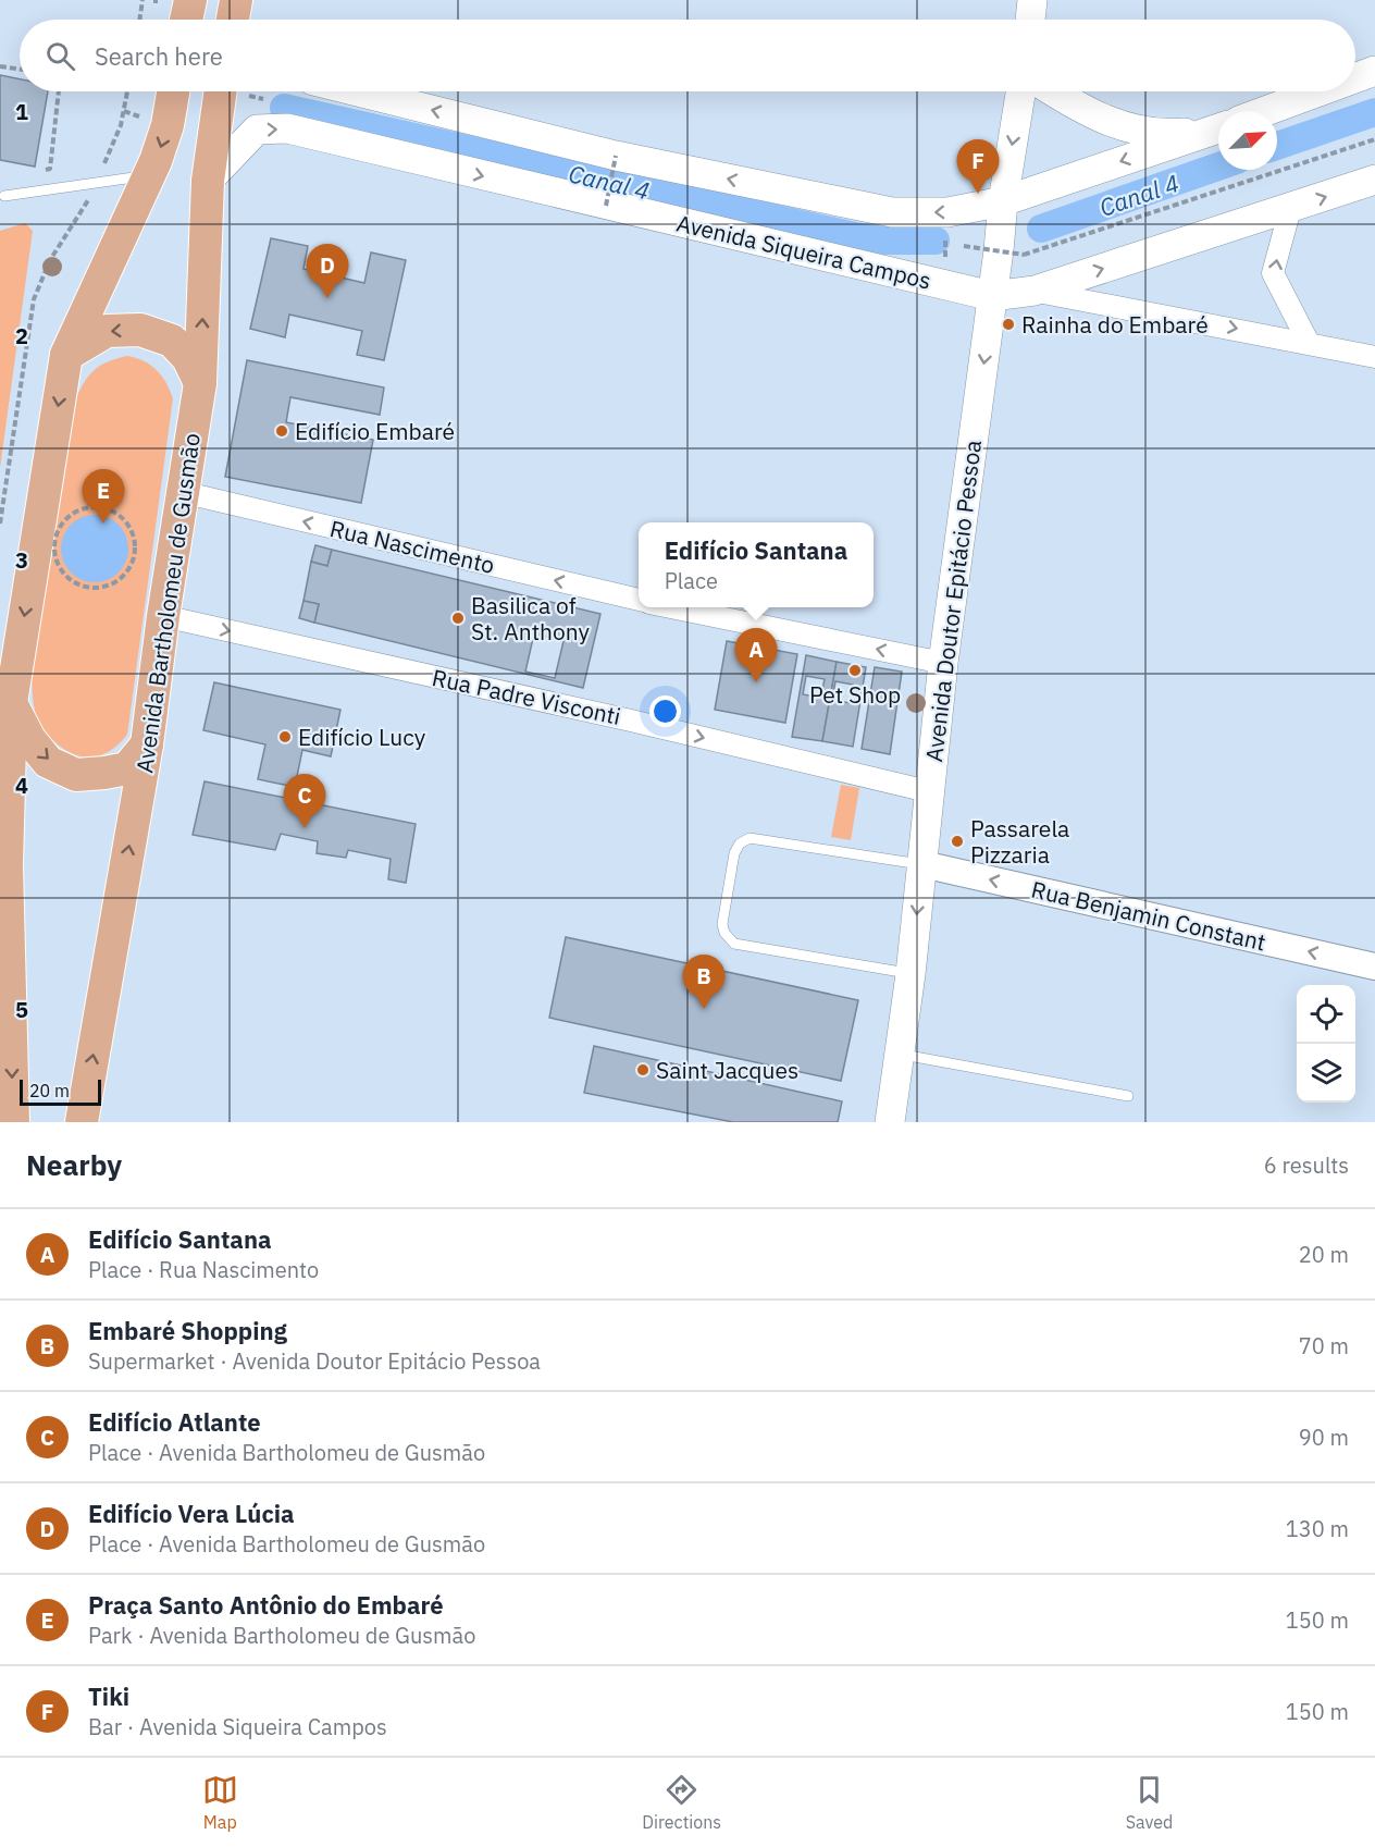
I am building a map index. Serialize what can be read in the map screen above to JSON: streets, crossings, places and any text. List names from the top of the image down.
{
  "streets": {
    "main road": ["Avenida Siqueira Campos", "Avenida Doutor Epitácio Pessoa", "Avenida Bartholomeu de Gusmão"],
    "street": ["Rua Nascimento", "Rua Padre Visconti", "Rua Benjamin Constant"]
  },
  "crossings": [
    ["Avenida Siqueira Campos", "Avenida Doutor Epitácio Pessoa"],
    ["Avenida Siqueira Campos", "Avenida Bartholomeu de Gusmão"],
    ["Rua Nascimento", "Avenida Bartholomeu de Gusmão"],
    ["Avenida Doutor Epitácio Pessoa", "Rua Padre Visconti"],
    ["Avenida Doutor Epitácio Pessoa", "Rua Benjamin Constant"],
    ["Avenida Bartholomeu de Gusmão", "Rua Padre Visconti"]
  ],
  "one_way": ["Rua Nascimento", "Avenida Doutor Epitácio Pessoa", "Rua Benjamin Constant"],
  "water": ["Canal 4"],
  "places": [
    "Rainha do Embaré",
    "Edifício Embaré",
    "Basilica of St. Anthony",
    "Pet Shop",
    "Edifício Lucy",
    "Passarela Pizzaria",
    "Saint Jacques"
  ],
  "scale_bar": "20 m",
  "north": "top right",
  "page": {
    "search": "Search here",
    "pins": [
      "F",
      "D",
      "E",
      "A",
      "C",
      "B"
    ],
    "popup": ["Edifício Santana", "Place"],
    "scale": "20 m",
    "heading": ["Nearby", "6 results"],
    "list": [
      {
        "mark": "A",
        "name": "Edifício Santana",
        "note": "Place · Rua Nascimento",
        "value": "20 m"
      },
      {
        "mark": "B",
        "name": "Embaré Shopping",
        "note": "Supermarket · Avenida Doutor Epitácio Pessoa",
        "value": "70 m"
      },
      {
        "mark": "C",
        "name": "Edifício Atlante",
        "note": "Place · Avenida Bartholomeu de Gusmão",
        "value": "90 m"
      },
      {
        "mark": "D",
        "name": "Edifício Vera Lúcia",
        "note": "Place · Avenida Bartholomeu de Gusmão",
        "value": "130 m"
      },
      {
        "mark": "E",
        "name": "Praça Santo Antônio do Embaré",
        "note": "Park · Avenida Bartholomeu de Gusmão",
        "value": "150 m"
      },
      {
        "mark": "F",
        "name": "Tiki",
        "note": "Bar · Avenida Siqueira Campos",
        "value": "150 m"
      }
    ],
    "nav": ["Map", "Directions", "Saved"]
  },
  "grid": {
    "rows": [
      "1",
      "2",
      "3",
      "4",
      "5"
    ]
  }
}
